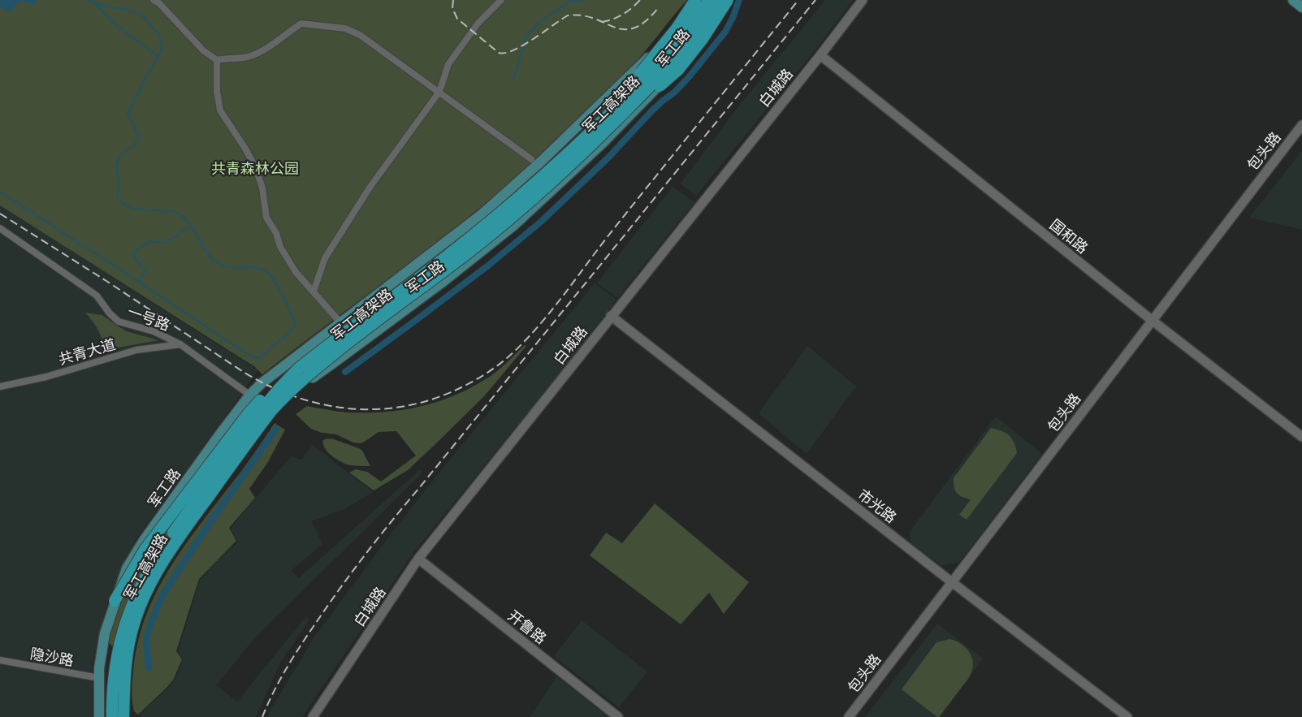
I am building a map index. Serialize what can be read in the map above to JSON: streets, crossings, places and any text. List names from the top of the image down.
{
  "streets": {
    "highway": ["军工高架路"],
    "main road": ["军工路"],
    "street": [
      "白城路",
      "包头路",
      "国和路",
      "一号路",
      "共青大道",
      "市光路",
      "开鲁路",
      "隐沙路"
    ]
  },
  "crossings": [
    ["军工路", "军工高架路"],
    ["军工路", "一号路"],
    ["军工路", "隐沙路"],
    ["白城路", "国和路"],
    ["白城路", "市光路"],
    ["白城路", "开鲁路"],
    ["包头路", "国和路"],
    ["包头路", "市光路"],
    ["一号路", "共青大道"]
  ],
  "parks": ["共青森林公园"]
}
